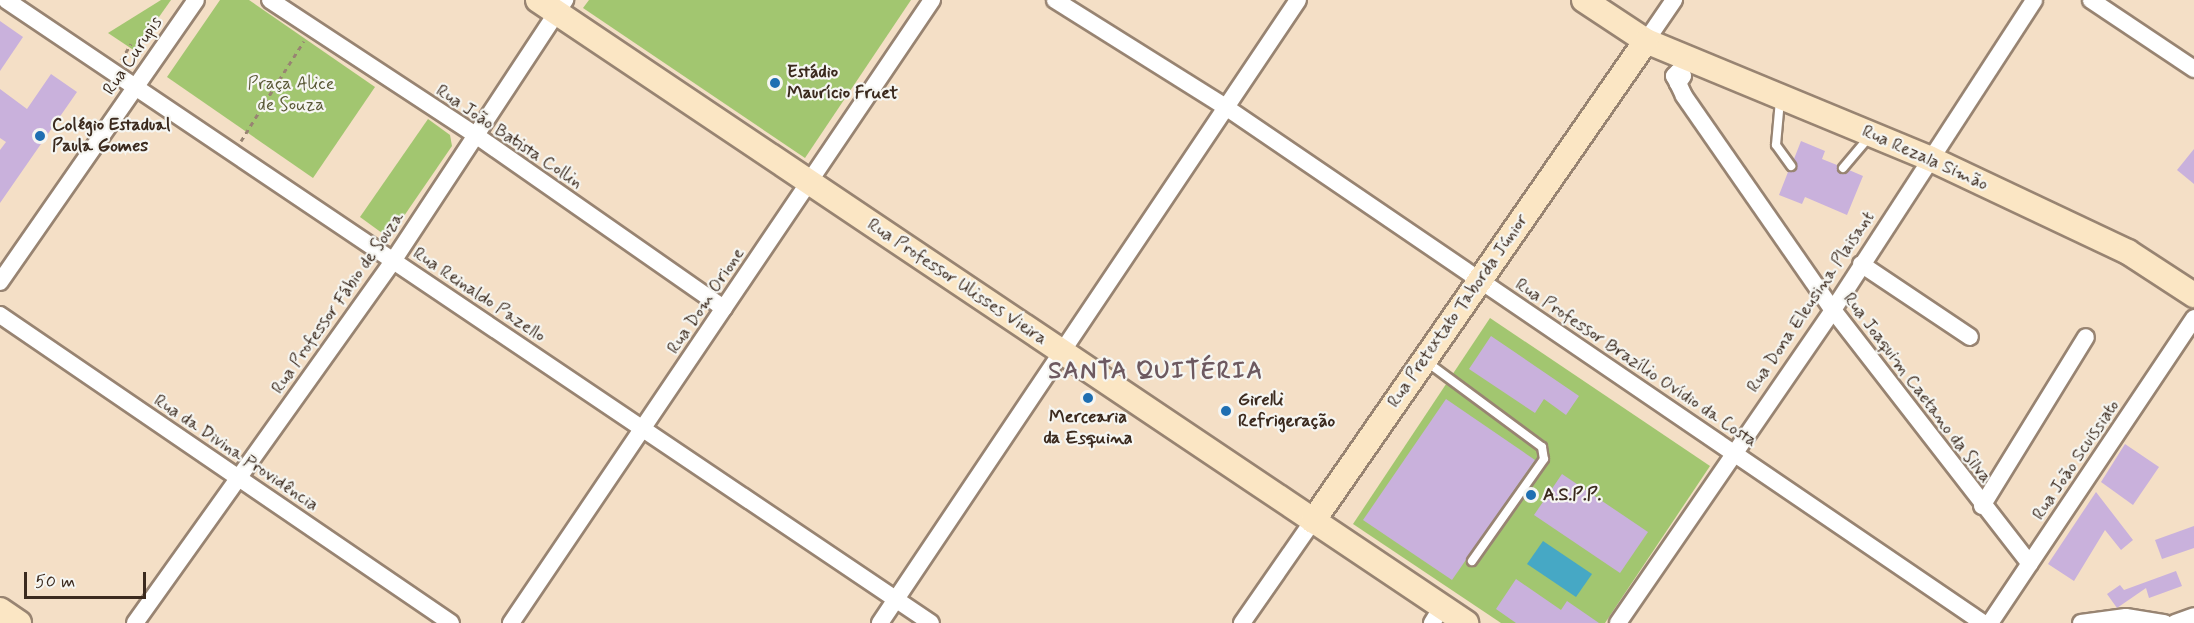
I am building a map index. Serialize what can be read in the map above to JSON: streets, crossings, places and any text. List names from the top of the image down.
{
  "streets": {
    "street": [
      "Rua Curupis",
      "Rua João Batista Collin",
      "Rua Rezala Simão",
      "Rua Professor Ulisses Vieira",
      "Rua Reinaldo Pazello",
      "Rua Dom Orione",
      "Rua Dona Eleusina Plaisant",
      "Rua Professor Fábio de Souza",
      "Rua Pretextato Taborda Júnior",
      "Rua Professor Brazílio Ovídio da Costa",
      "Rua Joaquim Caetano da Silva",
      "Rua da Divina Providência",
      "Rua João Scuissiato"
    ]
  },
  "crossings": [
    ["Rua Curupis", "Rua Reinaldo Pazello"],
    ["Rua João Batista Collin", "Rua Dom Orione"],
    ["Rua João Batista Collin", "Rua Professor Fábio de Souza"],
    ["Rua Rezala Simão", "Rua Dona Eleusina Plaisant"],
    ["Rua Rezala Simão", "Rua Pretextato Taborda Júnior"],
    ["Rua Professor Ulisses Vieira", "Rua Dom Orione"],
    ["Rua Professor Ulisses Vieira", "Rua Professor Fábio de Souza"],
    ["Rua Professor Ulisses Vieira", "Rua Pretextato Taborda Júnior"],
    ["Rua Reinaldo Pazello", "Rua Dom Orione"],
    ["Rua Reinaldo Pazello", "Rua Professor Fábio de Souza"],
    ["Rua Dona Eleusina Plaisant", "Rua Professor Brazílio Ovídio da Costa"],
    ["Rua Dona Eleusina Plaisant", "Rua Joaquim Caetano da Silva"],
    ["Rua Professor Fábio de Souza", "Rua da Divina Providência"],
    ["Rua Pretextato Taborda Júnior", "Rua Professor Brazílio Ovídio da Costa"],
    ["Rua Joaquim Caetano da Silva", "Rua João Scuissiato"]
  ],
  "districts": ["SANTA QUITÉRIA"],
  "parks": ["Praça Alice de Souza"],
  "places": [
    "Estádio Maurício Fruet",
    "Colégio Estadual Paula Gomes",
    "Mercearia da Esquina",
    "Girelli Refrigeração",
    "A.S.P.P."
  ],
  "scale_bar": "50 m"
}
